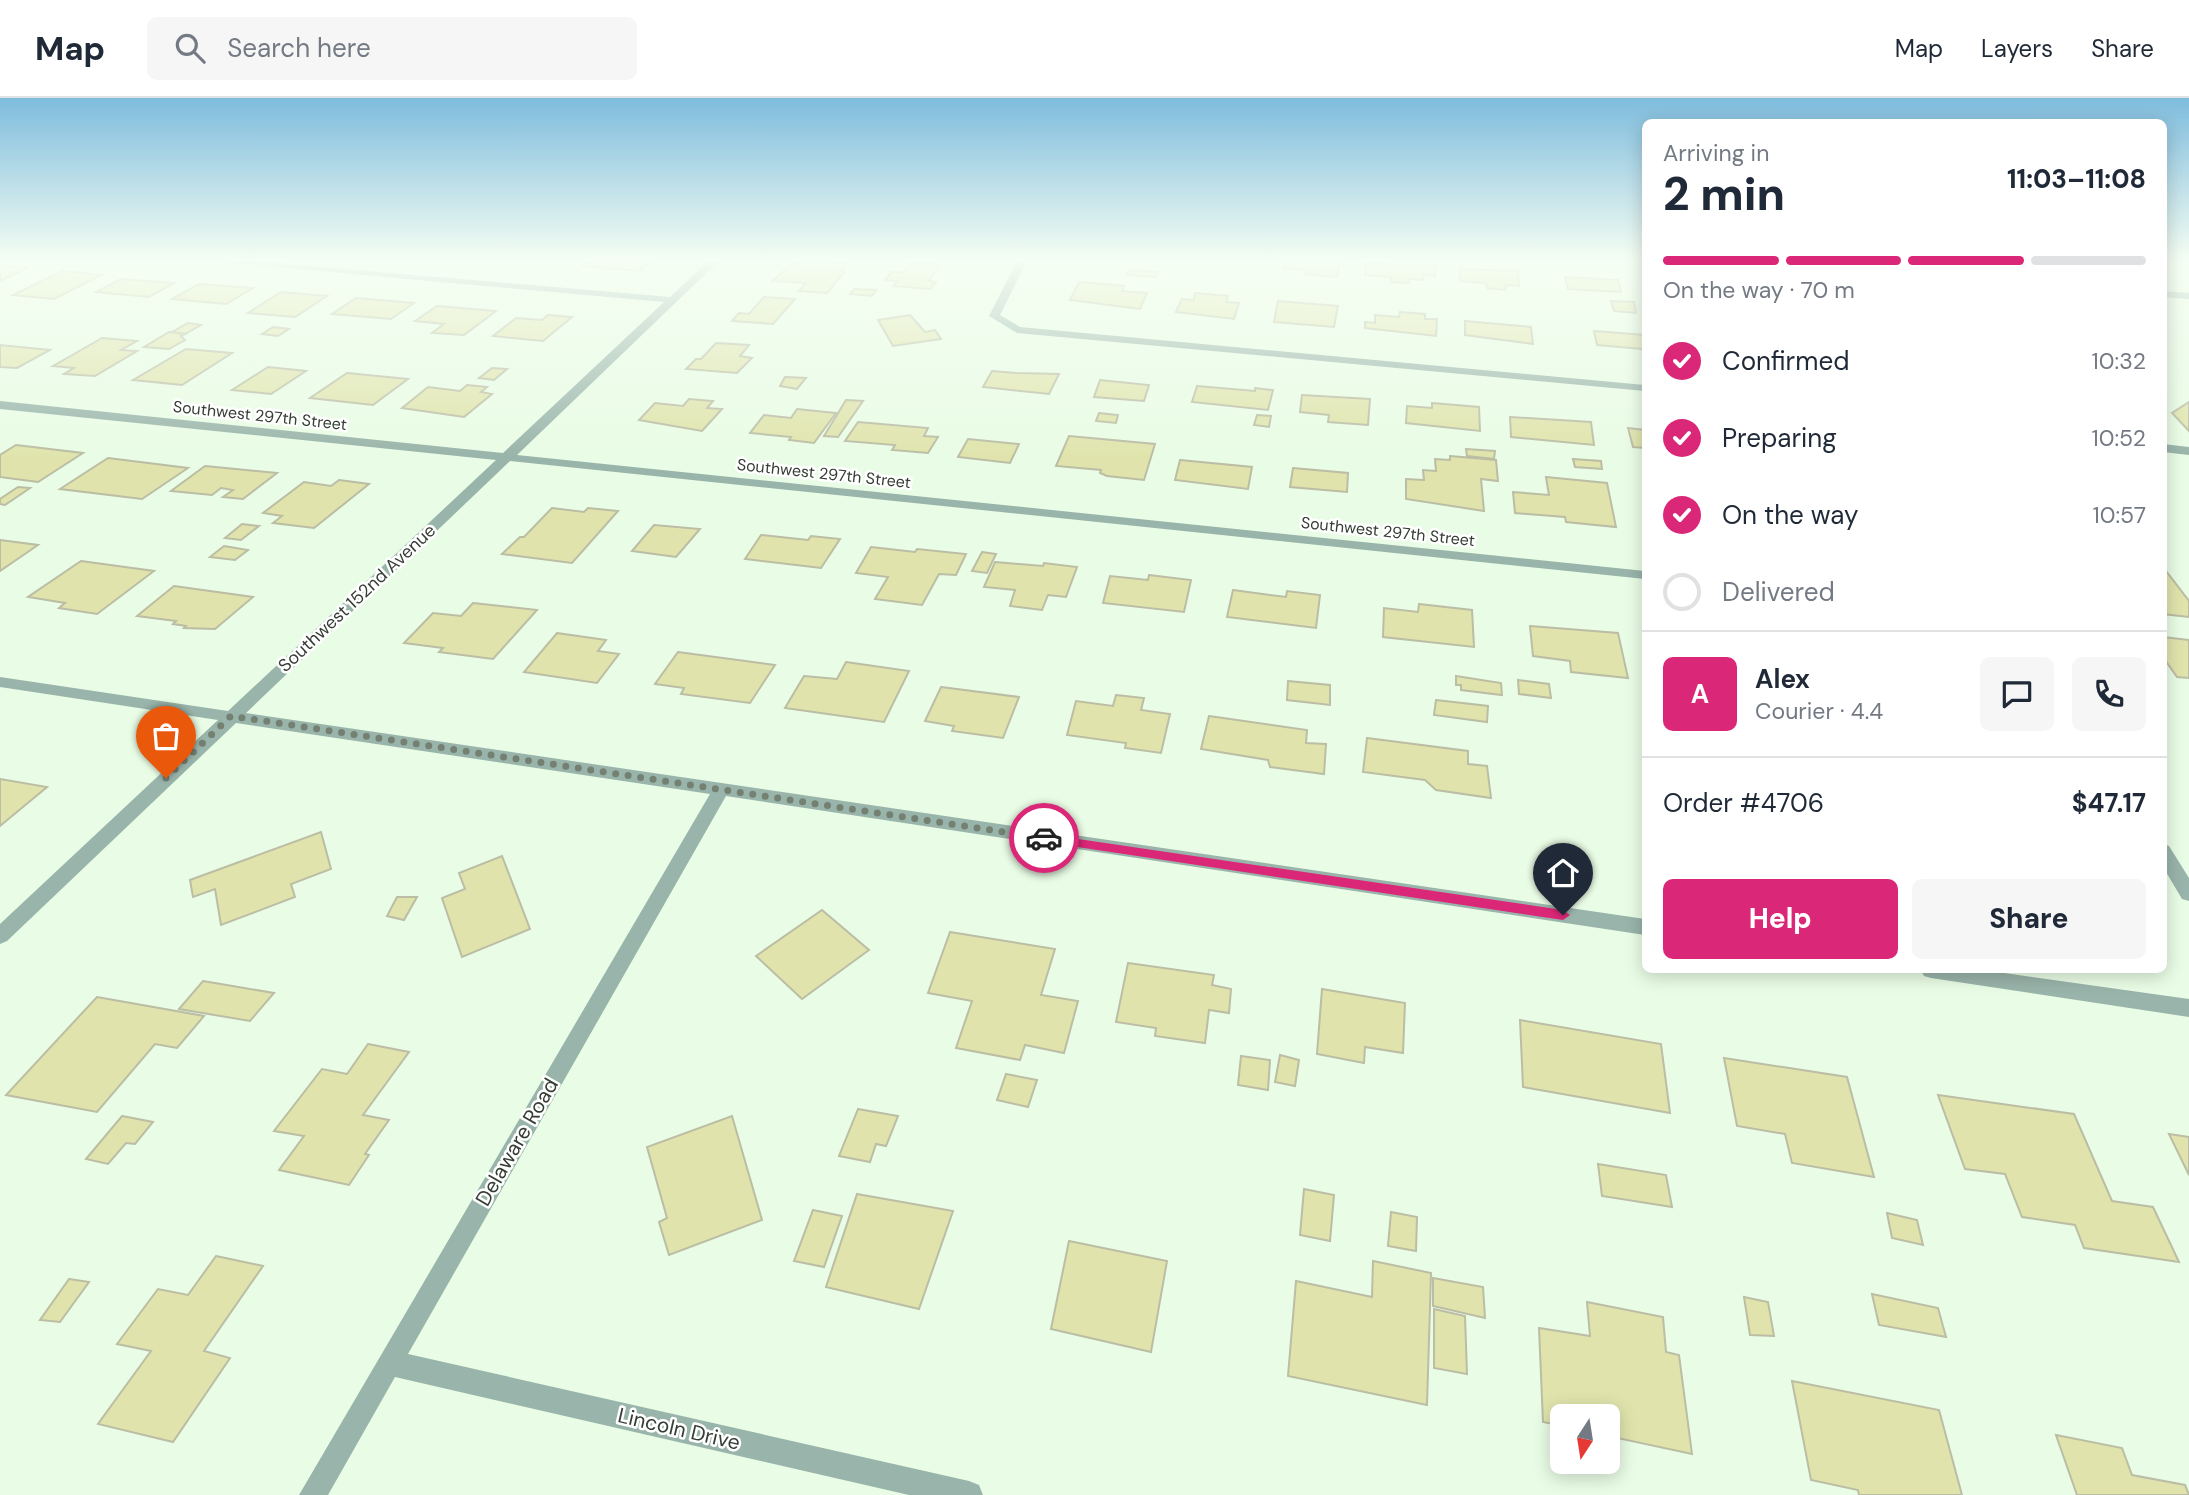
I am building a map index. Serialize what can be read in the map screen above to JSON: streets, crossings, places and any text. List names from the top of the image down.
{
  "streets": {
    "street": [
      "Southwest 297th Street",
      "Southwest 152nd Avenue",
      "Delaware Road",
      "Lincoln Drive"
    ]
  },
  "crossings": [
    ["Southwest 297th Street", "Southwest 152nd Avenue"],
    ["Delaware Road", "Lincoln Drive"]
  ],
  "north": "bottom",
  "page": {
    "header": "Map",
    "search": "Search here",
    "nav": ["Map", "Layers", "Share"],
    "heading": ["2 min", "Arriving in", "11:03–11:08"],
    "panel": [
      "Alex",
      "Courier · 4.4",
      "Order #4706",
      "$47.17"
    ],
    "bar": "On the way · 70 m",
    "list": [
      ["Confirmed", "10:32"],
      ["Preparing", "10:52"],
      ["On the way", "10:57"],
      "Delivered"
    ],
    "round": "A",
    "buttons": ["Help", "Share"]
  }
}
